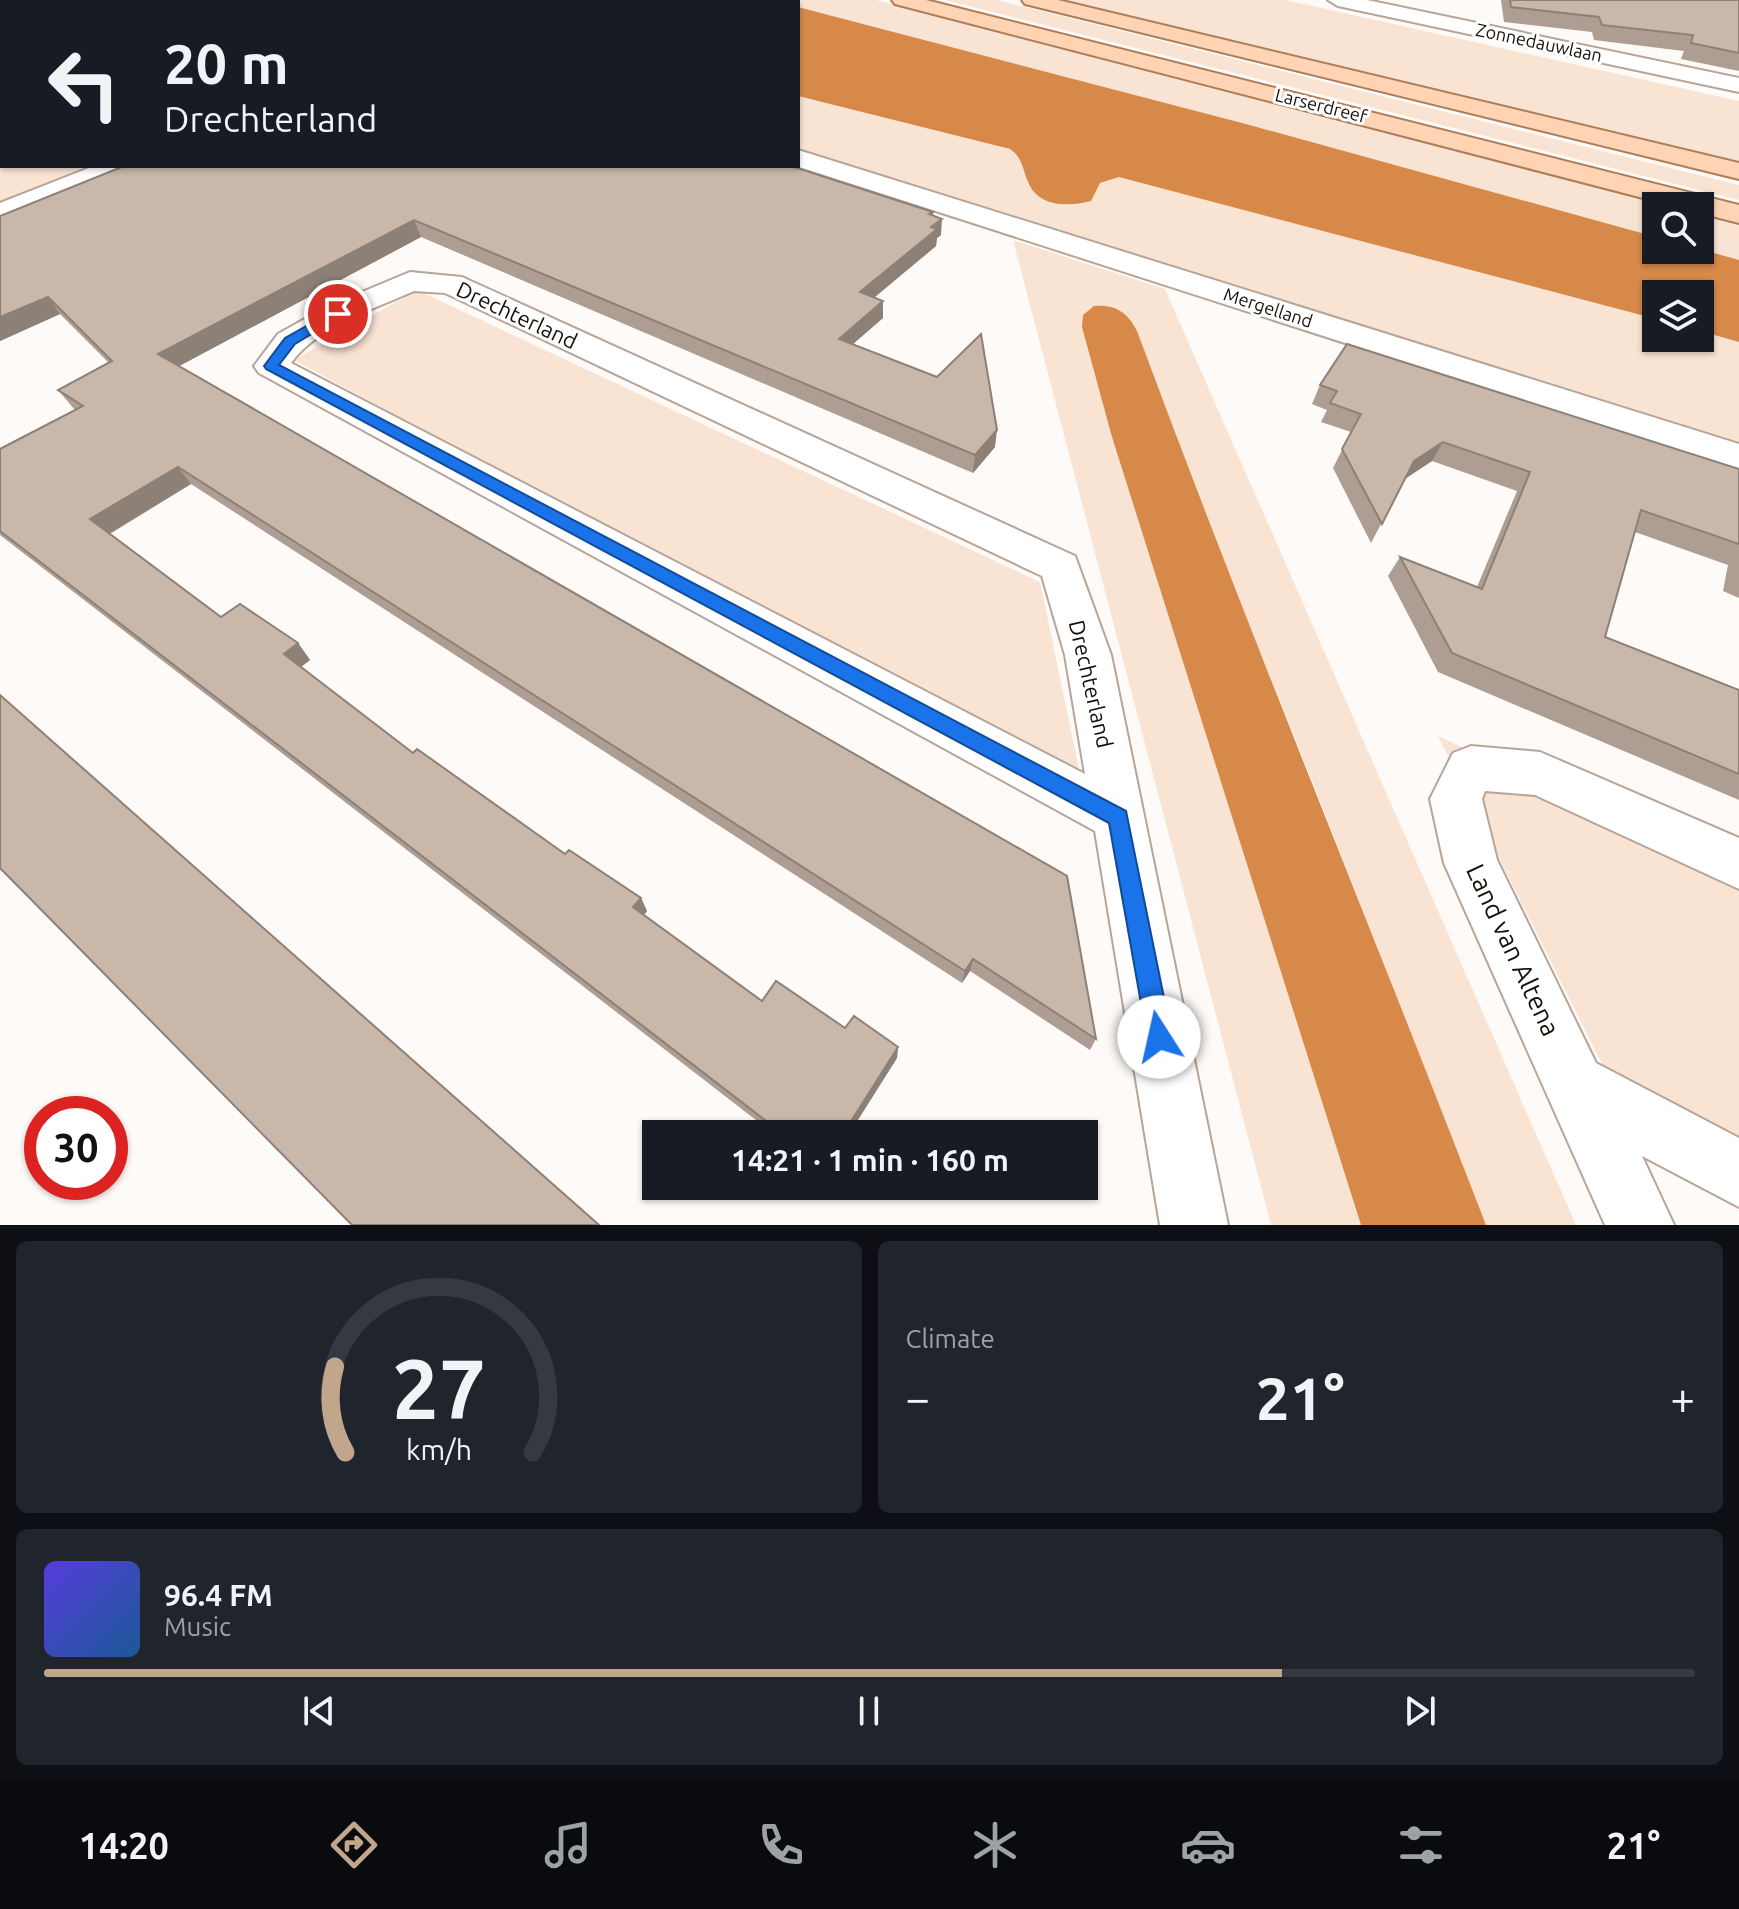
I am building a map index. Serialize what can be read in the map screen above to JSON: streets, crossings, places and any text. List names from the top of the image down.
{
  "streets": {
    "main road": ["Larserdreef"],
    "street": [
      "Zonnedauwlaan",
      "Mergelland",
      "Drechterland",
      "Land van Altena"
    ]
  },
  "page": {
    "turn": ["20 m", "Drechterland"],
    "limit": "30",
    "trip": "14:21 · 1 min · 160 m",
    "tile": "Climate",
    "heat": ["−", "21°", "+"],
    "song": ["96.4 FM", "Music"],
    "tabs": ["14:20", "21°"],
    "gauge": ["27", "km/h"]
  }
}
